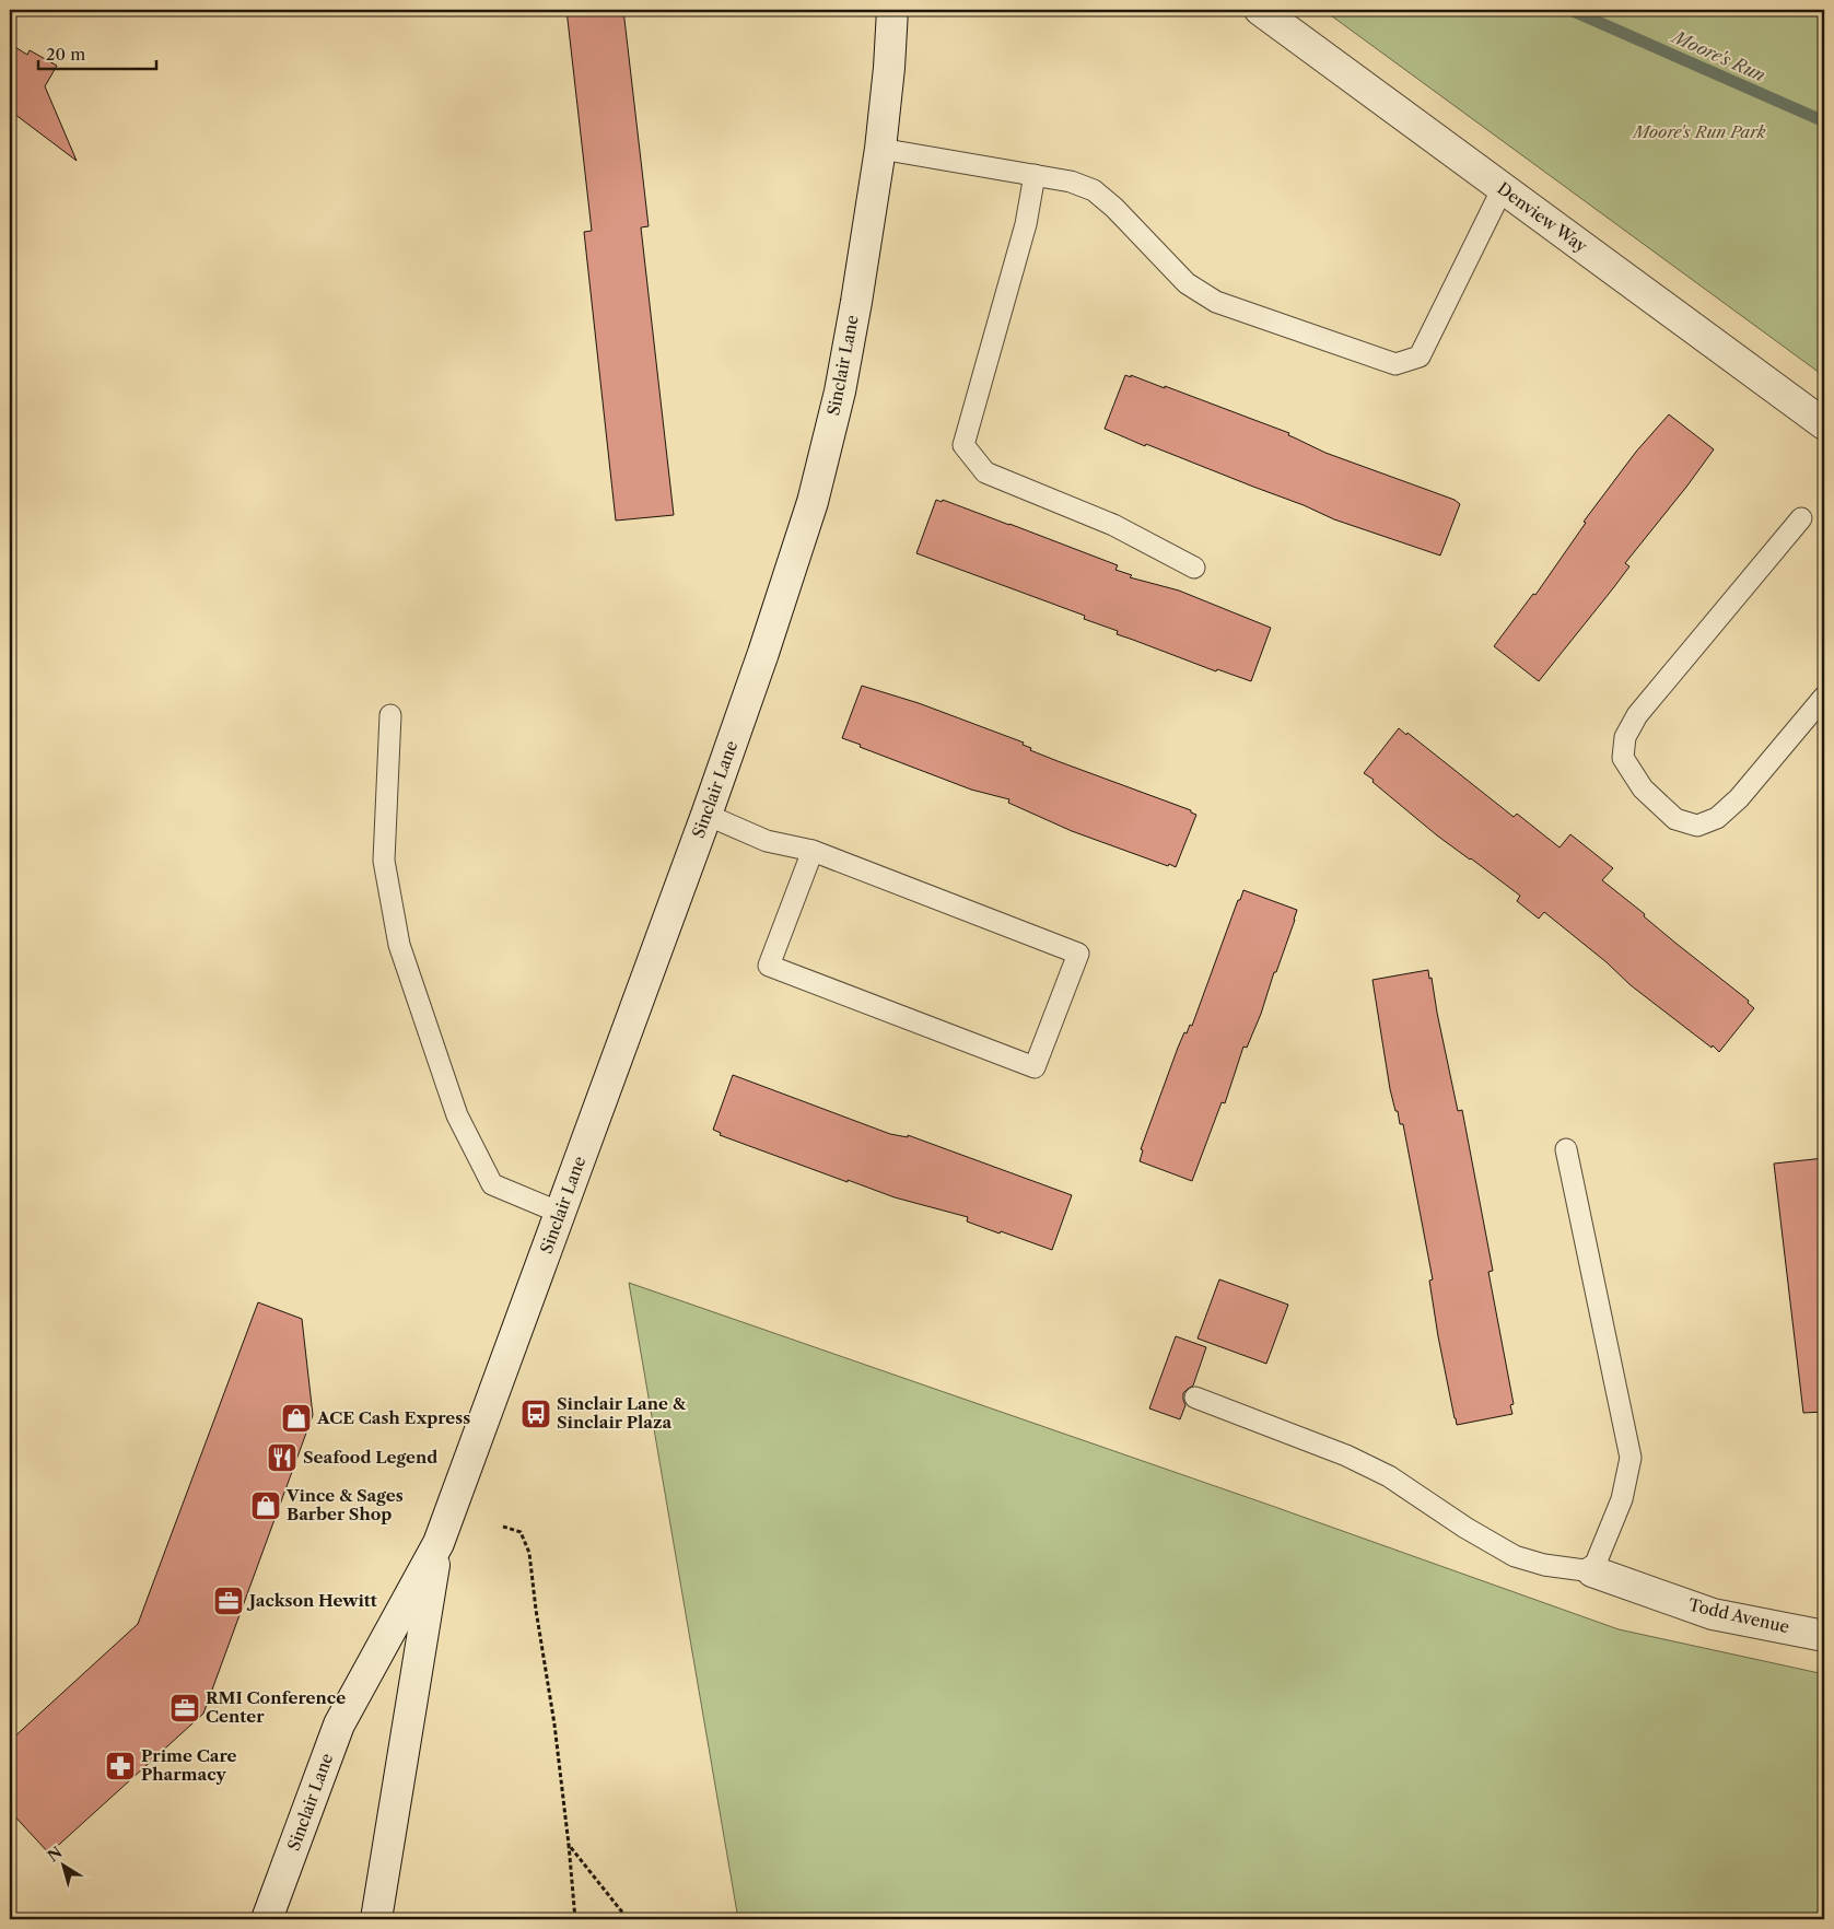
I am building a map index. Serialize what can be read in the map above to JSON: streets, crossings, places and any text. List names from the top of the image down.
{
  "streets": {
    "street": ["Denview Way", "Sinclair Lane", "Todd Avenue"]
  },
  "water": ["Moore's Run"],
  "parks": ["Moore's Run Park"],
  "places": {
    "bus stop": ["Sinclair Lane & Sinclair Plaza"],
    "shop": ["ACE Cash Express", "Vince & Sages Barber Shop"],
    "restaurant": ["Seafood Legend"],
    "office": ["Jackson Hewitt", "RMI Conference Center"],
    "pharmacy": ["Prime Care Pharmacy"]
  },
  "scale_bar": "20 m",
  "north": "top left"
}
